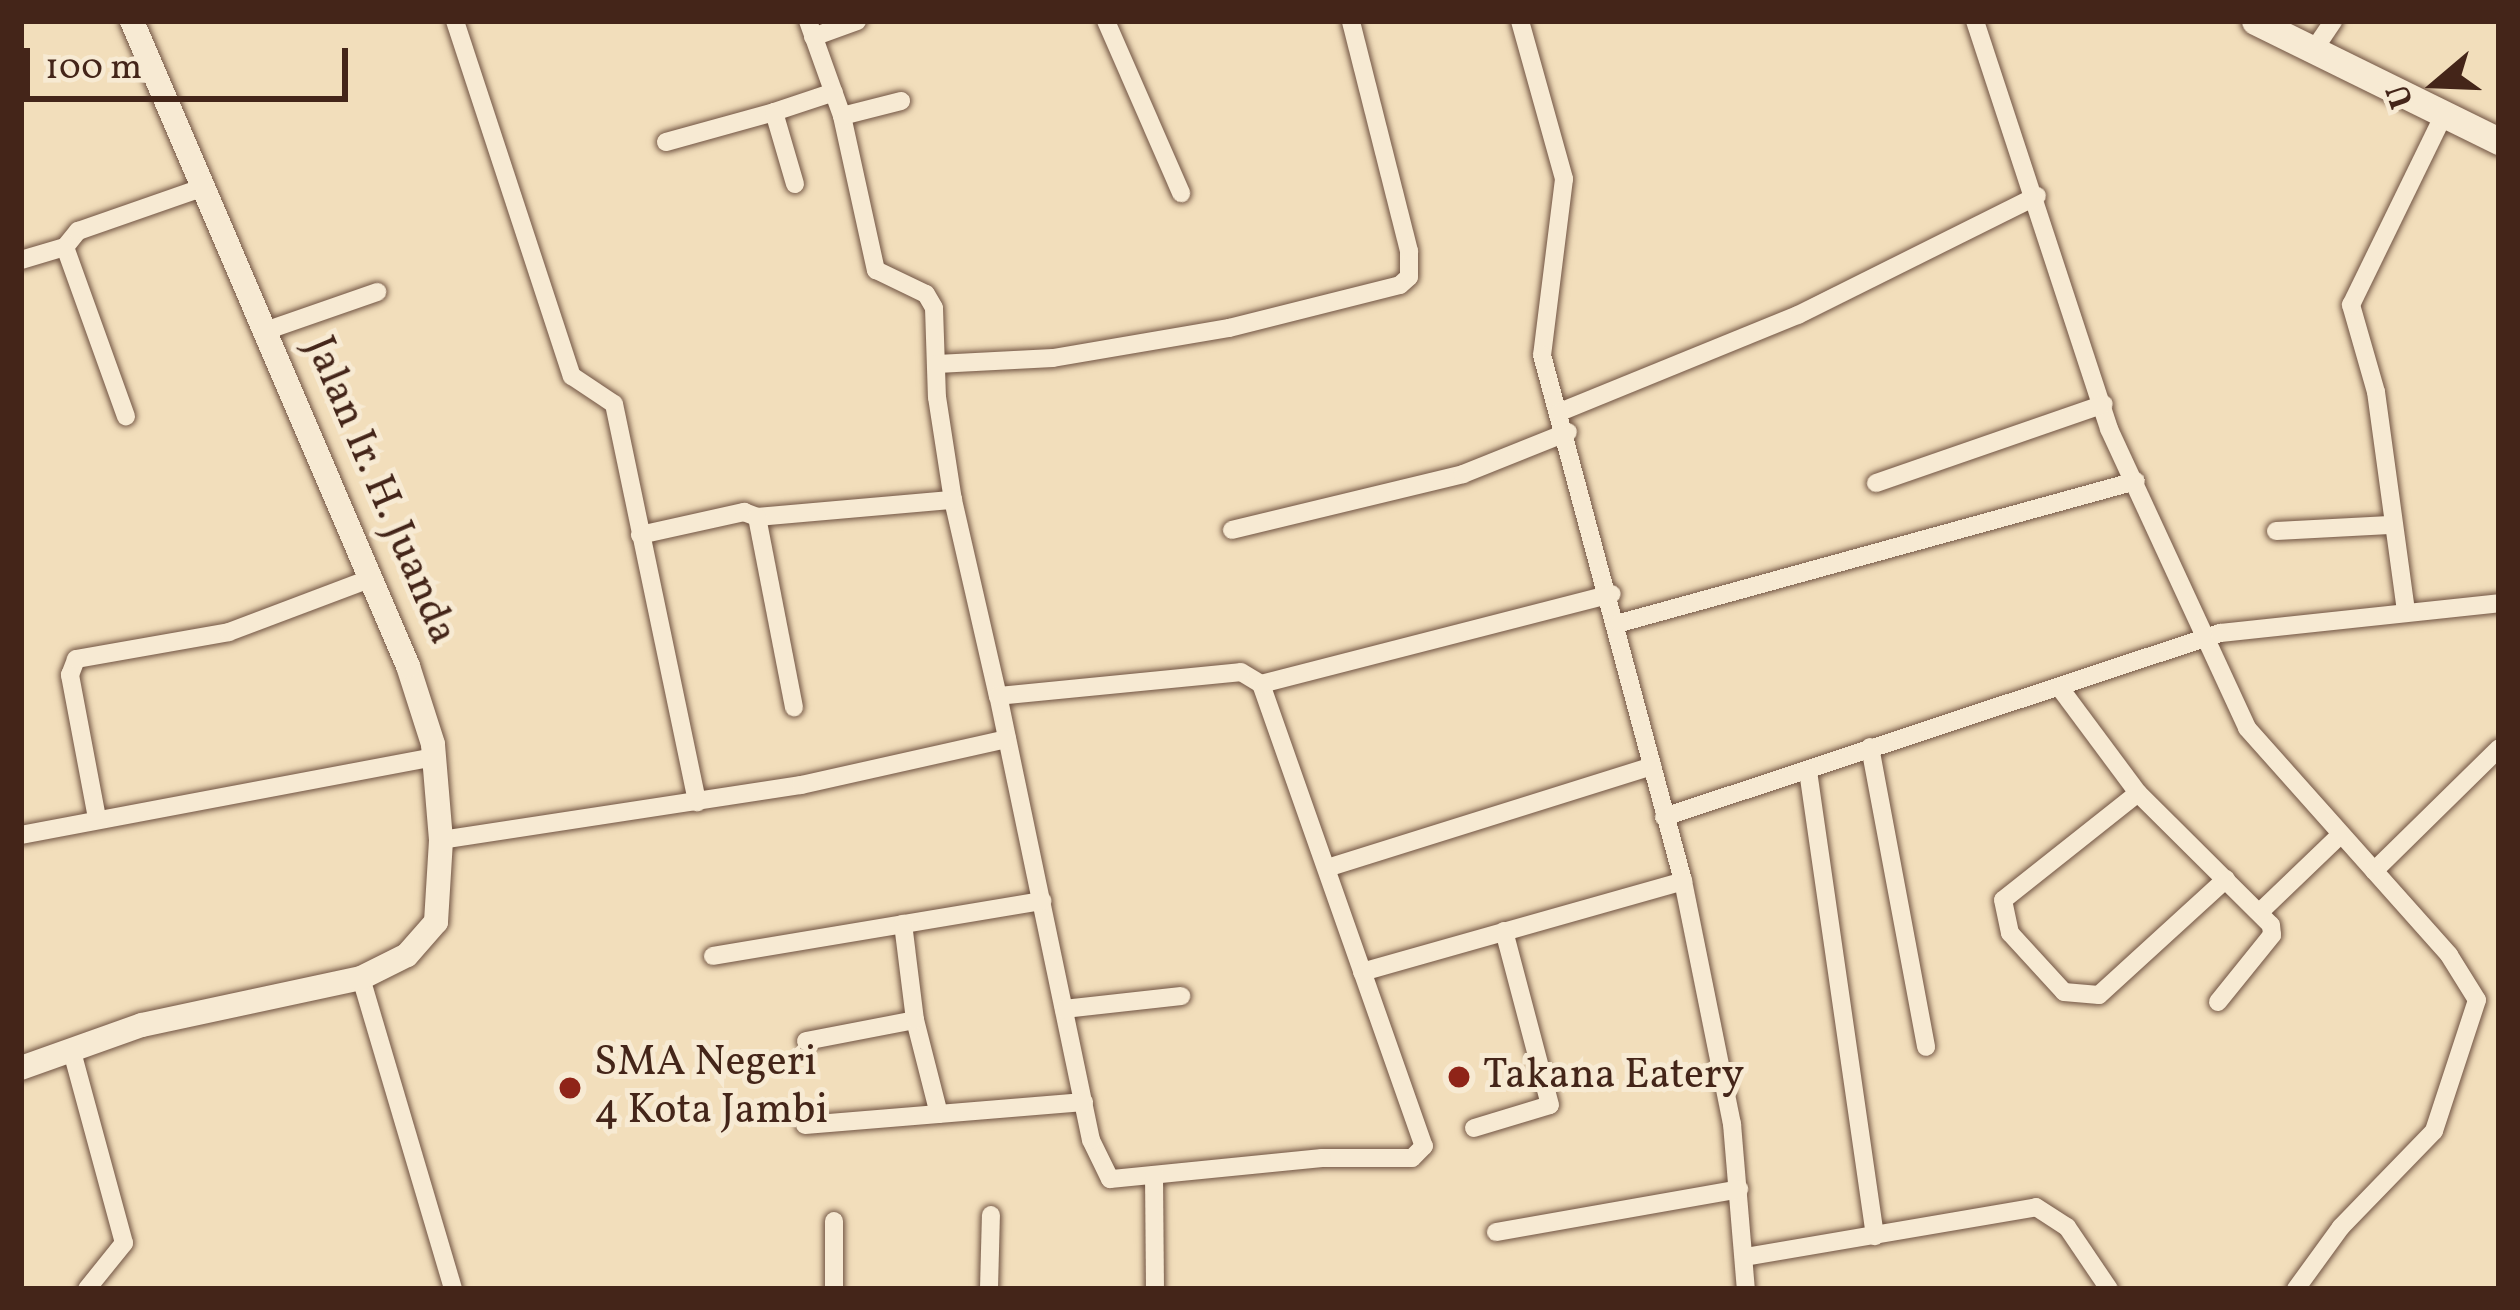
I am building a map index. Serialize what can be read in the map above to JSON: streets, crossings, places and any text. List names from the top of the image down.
{
  "streets": {
    "street": ["Jalan Ir. H. Juanda"]
  },
  "places": ["Takana Eatery", "SMA Negeri 4 Kota Jambi"],
  "scale_bar": "100 m",
  "north": "left"
}
